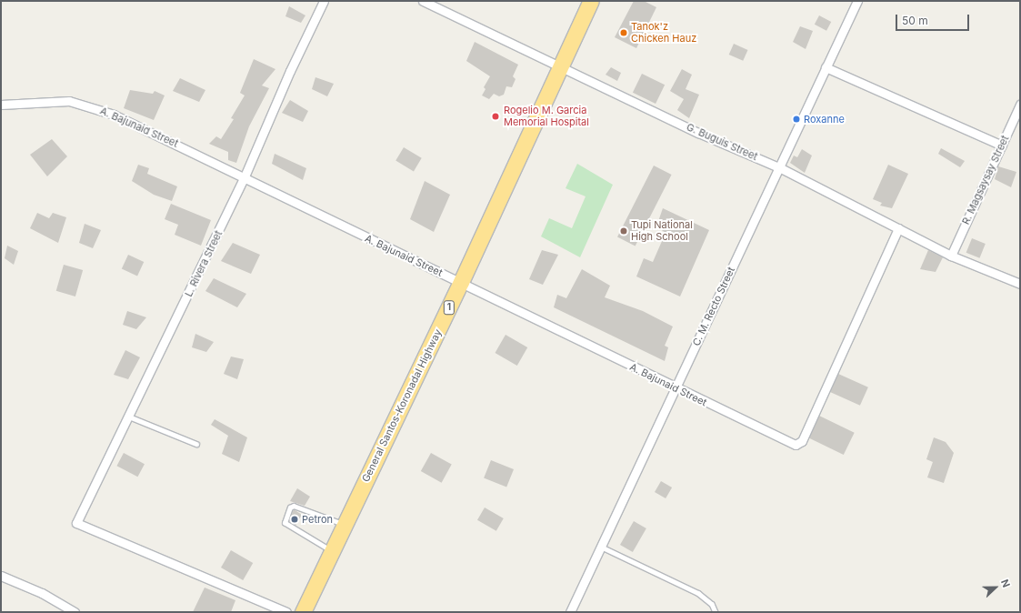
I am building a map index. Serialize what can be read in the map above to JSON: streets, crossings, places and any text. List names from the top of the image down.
{
  "streets": {
    "highway": ["1", "General Santos-Koronadal Highway"],
    "street": [
      "A. Bajunaid Street",
      "G. Buguis Street",
      "R. Magsaysay Street",
      "L. Rivera Street",
      "C. M. Recto Street"
    ]
  },
  "crossings": [
    ["A. Bajunaid Street", "G. Buguis Street"],
    ["A. Bajunaid Street", "L. Rivera Street"],
    ["A. Bajunaid Street", "C. M. Recto Street"],
    ["A. Bajunaid Street", "General Santos-Koronadal Highway"],
    ["G. Buguis Street", "R. Magsaysay Street"],
    ["G. Buguis Street", "C. M. Recto Street"],
    ["G. Buguis Street", "General Santos-Koronadal Highway"]
  ],
  "places": [
    "Tanok'z Chicken Hauz",
    "Rogelio M. Garcia Memorial Hospital",
    "Roxanne",
    "Tupi National High School",
    "Petron"
  ],
  "scale_bar": "50 m",
  "north": "right"
}
